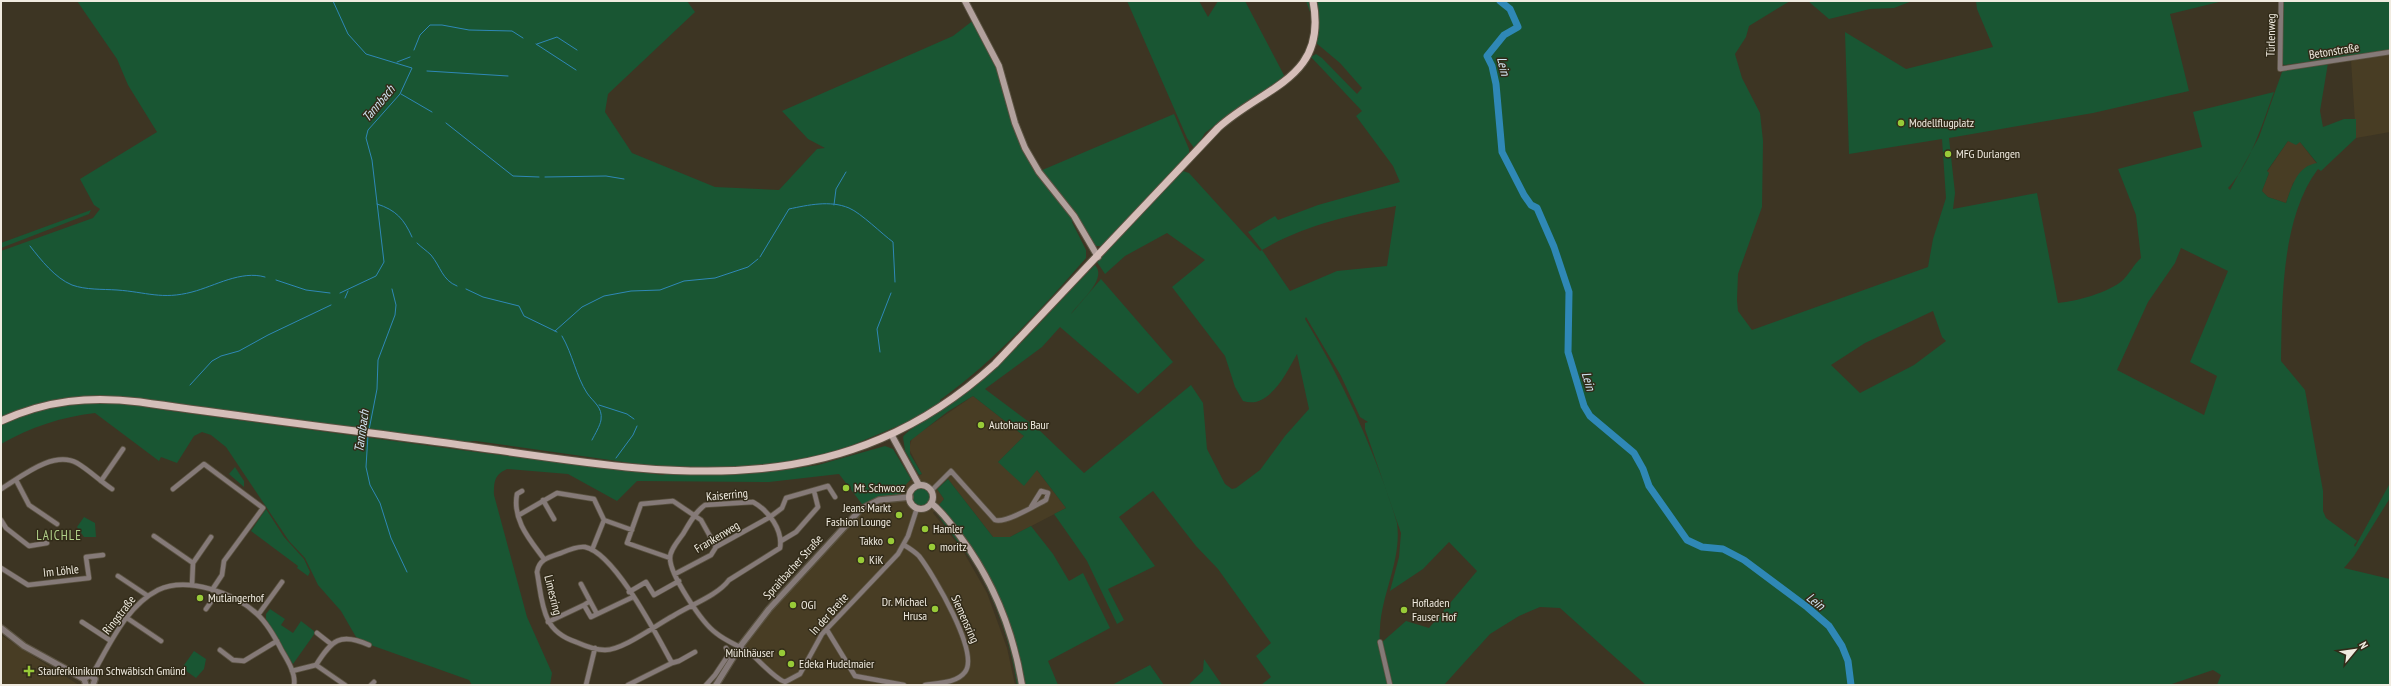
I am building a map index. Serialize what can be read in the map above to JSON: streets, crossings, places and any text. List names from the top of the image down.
{
  "streets": {
    "street": [
      "Türlenweg",
      "Betonstraße",
      "Kaiserring",
      "Frankenweg",
      "Spraitbacher Straße",
      "Im Löhle",
      "Limesring",
      "In der Breite",
      "Ringstraße",
      "Siemensring"
    ]
  },
  "crossings": [
    ["Türlenweg", "Betonstraße"],
    ["Kaiserring", "Frankenweg"],
    ["Spraitbacher Straße", "In der Breite"],
    ["In der Breite", "Siemensring"]
  ],
  "districts": ["LAICHLE"],
  "water": ["Lein", "Tannbach"],
  "places": {
    "other": [
      "Modellflugplatz",
      "MFG Durlangen",
      "Autohaus Baur",
      "Mt. Schwooz",
      "Jeans Markt Fashion Lounge",
      "Hamler",
      "Takko",
      "moritz",
      "KiK",
      "Mutlangerhof",
      "OGI",
      "Dr. Michael Hrusa",
      "Hofladen Fauser Hof",
      "Mühlhäuser",
      "Edeka Hudelmaier"
    ],
    "health": ["Stauferklinikum Schwäbisch Gmünd"]
  },
  "north": "top right"
}
